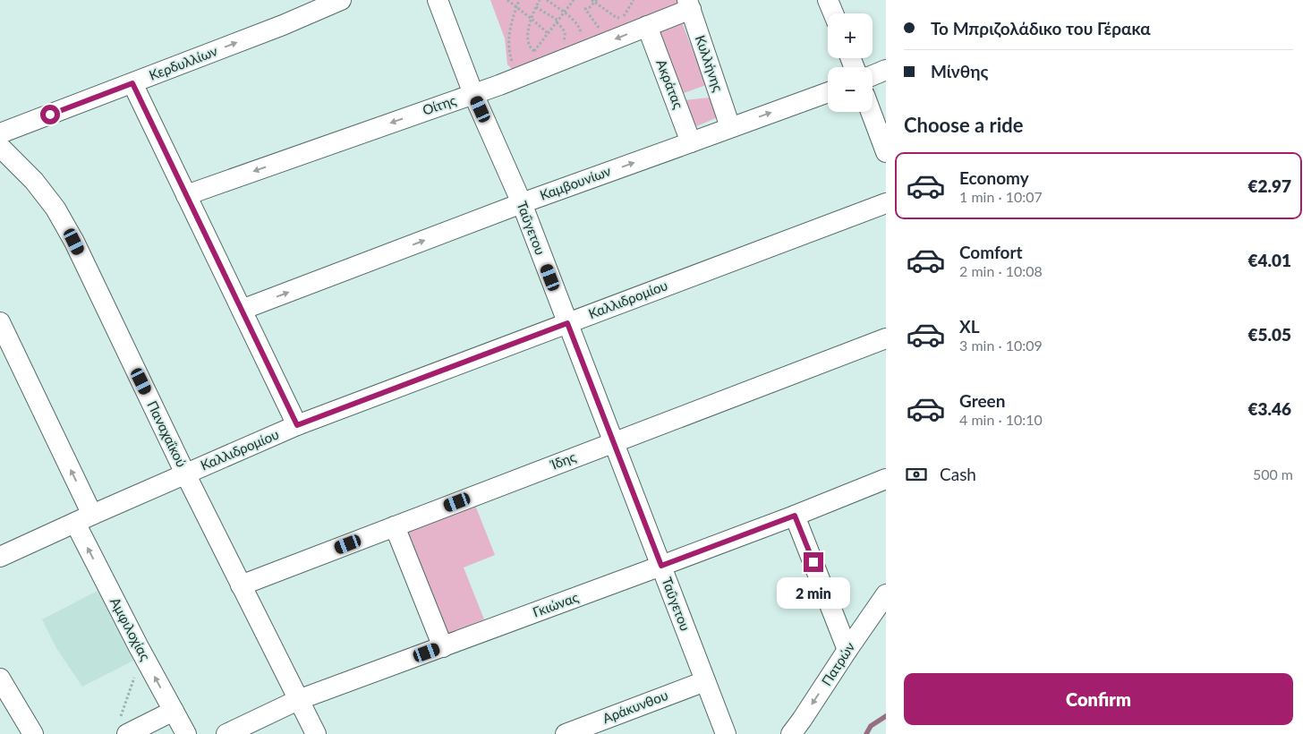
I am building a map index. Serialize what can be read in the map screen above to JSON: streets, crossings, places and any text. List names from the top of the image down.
{
  "streets": {
    "street": [
      "Κερδυλλίων",
      "Κυλλήνης",
      "Ακράτας",
      "Οίτης",
      "Καμβουνίων",
      "Ταΰγετου",
      "Καλλιδρομίου",
      "Παναχαΐκού",
      "Ίδης",
      "Γκιώνας",
      "Αμφιλοχίας",
      "Πατρών",
      "Αράκυνθου"
    ]
  },
  "crossings": [
    ["Κυλλήνης", "Οίτης"],
    ["Κυλλήνης", "Καμβουνίων"],
    ["Ακράτας", "Οίτης"],
    ["Ακράτας", "Καμβουνίων"],
    ["Οίτης", "Ταΰγετου"],
    ["Καμβουνίων", "Ταΰγετου"],
    ["Ταΰγετου", "Καλλιδρομίου"],
    ["Ταΰγετου", "Ίδης"],
    ["Ταΰγετου", "Γκιώνας"],
    ["Ταΰγετου", "Αράκυνθου"],
    ["Καλλιδρομίου", "Παναχαΐκού"],
    ["Καλλιδρομίου", "Αμφιλοχίας"],
    ["Παναχαΐκού", "Ίδης"],
    ["Παναχαΐκού", "Γκιώνας"]
  ],
  "one_way": [
    "Κερδυλλίων",
    "Οίτης",
    "Καμβουνίων",
    "Αμφιλοχίας",
    "Πατρών"
  ],
  "page": {
    "banner": ["Το Μπριζολάδικο του Γέρακα", "Μίνθης"],
    "map_buttons": ["+", "−"],
    "heading": "Choose a ride",
    "list": [
      {
        "name": "Economy",
        "note": "1 min · 10:07",
        "value": "€2.97"
      },
      {
        "name": "Comfort",
        "note": "2 min · 10:08",
        "value": "€4.01"
      },
      {
        "name": "XL",
        "note": "3 min · 10:09",
        "value": "€5.05"
      },
      {
        "name": "Green",
        "note": "4 min · 10:10",
        "value": "€3.46"
      }
    ],
    "pay": ["Cash", "500 m"],
    "bubble": "2 min",
    "buttons": "Confirm"
  }
}
